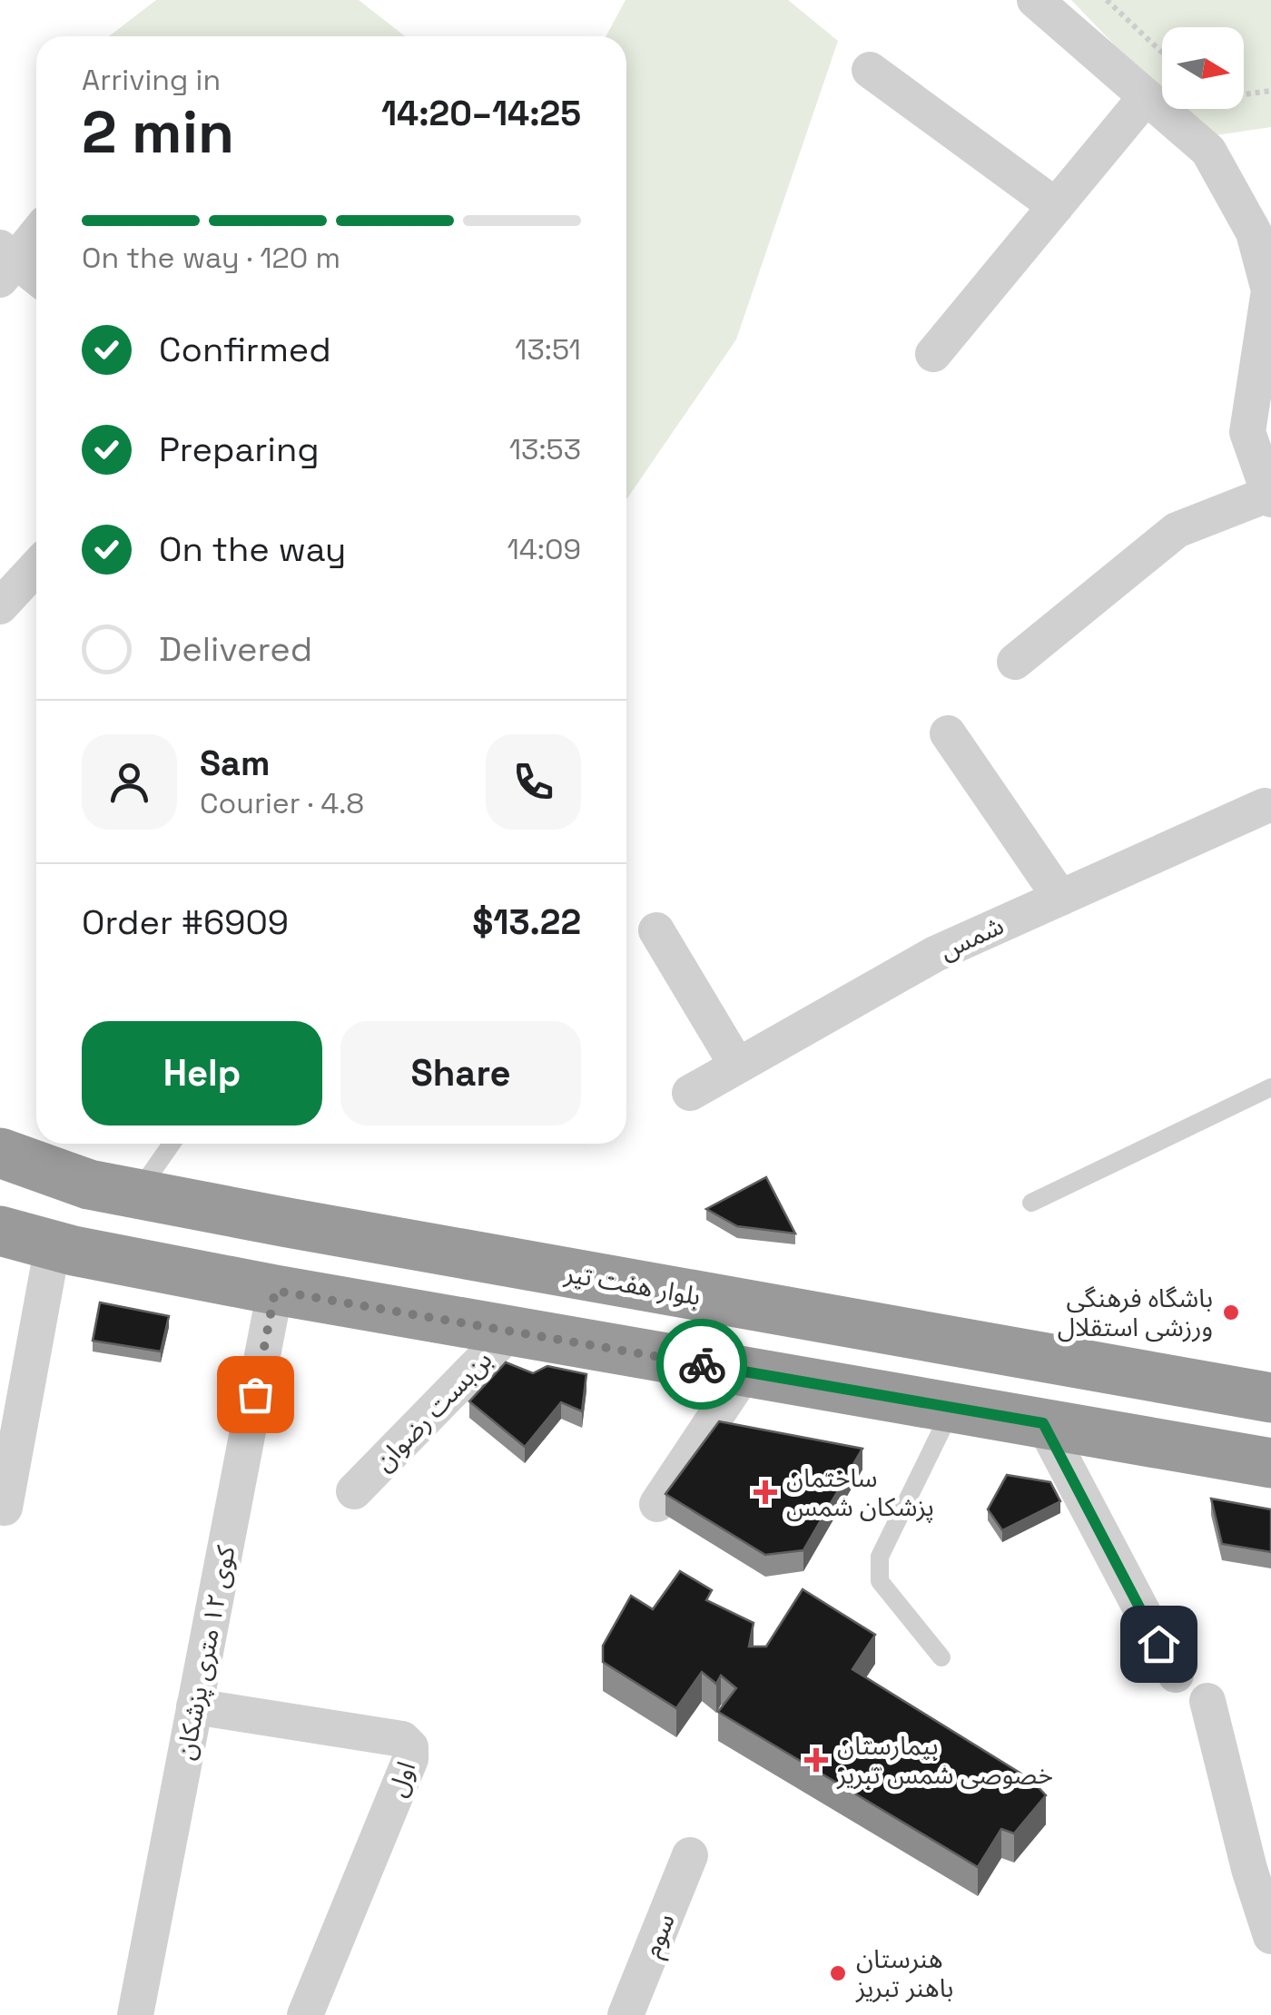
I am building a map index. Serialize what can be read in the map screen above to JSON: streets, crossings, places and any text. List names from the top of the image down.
{
  "streets": {
    "highway": ["بلوار هفت تیر"],
    "street": [
      "شمس",
      "بن‌بست رضوان",
      "کوی ۱۲ متری پزشکان",
      "اول",
      "سوم"
    ]
  },
  "crossings": [
    ["کوی ۱۲ متری پزشکان", "اول"]
  ],
  "places": {
    "other": ["باشگاه فرهنگی ورزشی استقلال", "هنرستان باهنر تبریز"],
    "health": ["ساختمان پزشکان شمس", "بیمارستان خصوصی شمس تبریز"]
  },
  "north": "right",
  "page": {
    "heading": ["2 min", "Arriving in", "14:20–14:25"],
    "panel": [
      "Sam",
      "Courier · 4.8",
      "Order #6909",
      "$13.22"
    ],
    "bar": "On the way · 120 m",
    "list": [
      ["Confirmed", "13:51"],
      ["Preparing", "13:53"],
      ["On the way", "14:09"],
      "Delivered"
    ],
    "buttons": ["Help", "Share"]
  }
}
